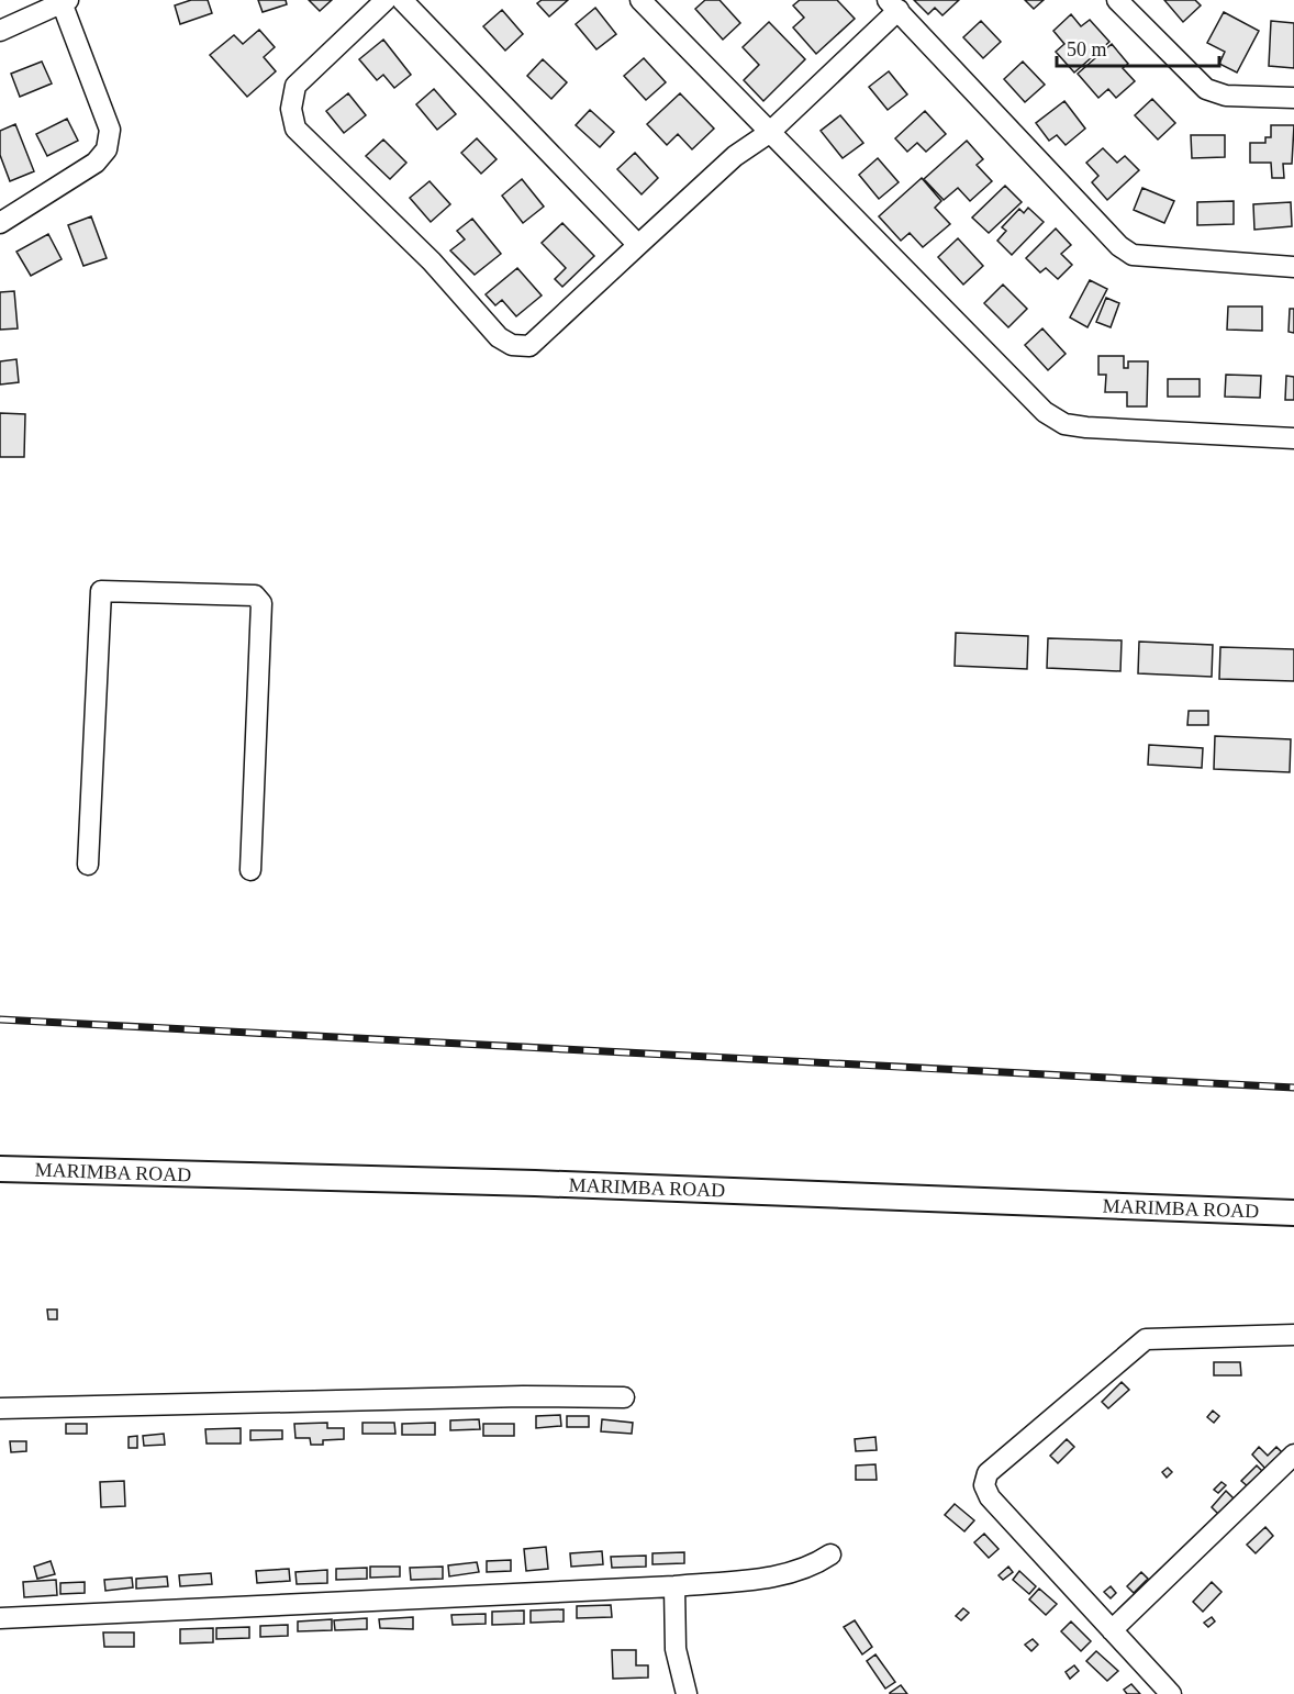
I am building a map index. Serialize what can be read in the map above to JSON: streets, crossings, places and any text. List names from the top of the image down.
{
  "streets": {
    "street": ["MARIMBA ROAD"]
  },
  "scale_bar": "50 m"
}
